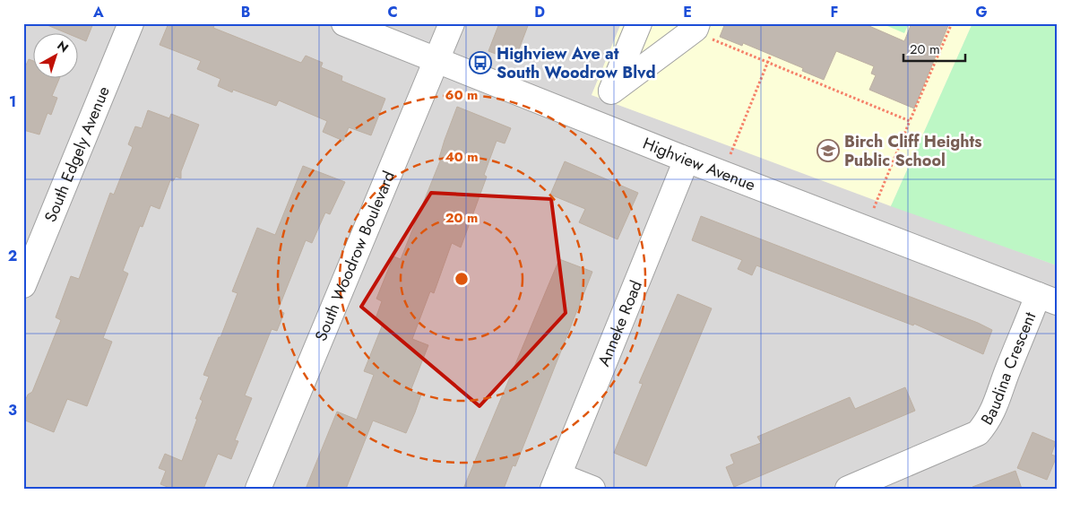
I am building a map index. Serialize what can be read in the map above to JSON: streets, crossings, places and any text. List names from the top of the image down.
{
  "streets": {
    "street": [
      "South Edgely Avenue",
      "Highview Avenue",
      "South Woodrow Boulevard",
      "Anneke Road",
      "Baudina Crescent"
    ]
  },
  "crossings": [
    ["Highview Avenue", "South Woodrow Boulevard"],
    ["Highview Avenue", "Anneke Road"],
    ["Highview Avenue", "Baudina Crescent"]
  ],
  "places": {
    "bus stop": ["Highview Ave at South Woodrow Blvd"],
    "school or university": ["Birch Cliff Heights Public School"]
  },
  "scale_bar": "20 m",
  "north": "top right",
  "grid": {
    "columns": [
      "A",
      "B",
      "C",
      "D",
      "E",
      "F",
      "G"
    ],
    "rows": ["1", "2", "3"]
  },
  "rings": ["60 m", "40 m", "20 m"]
}
